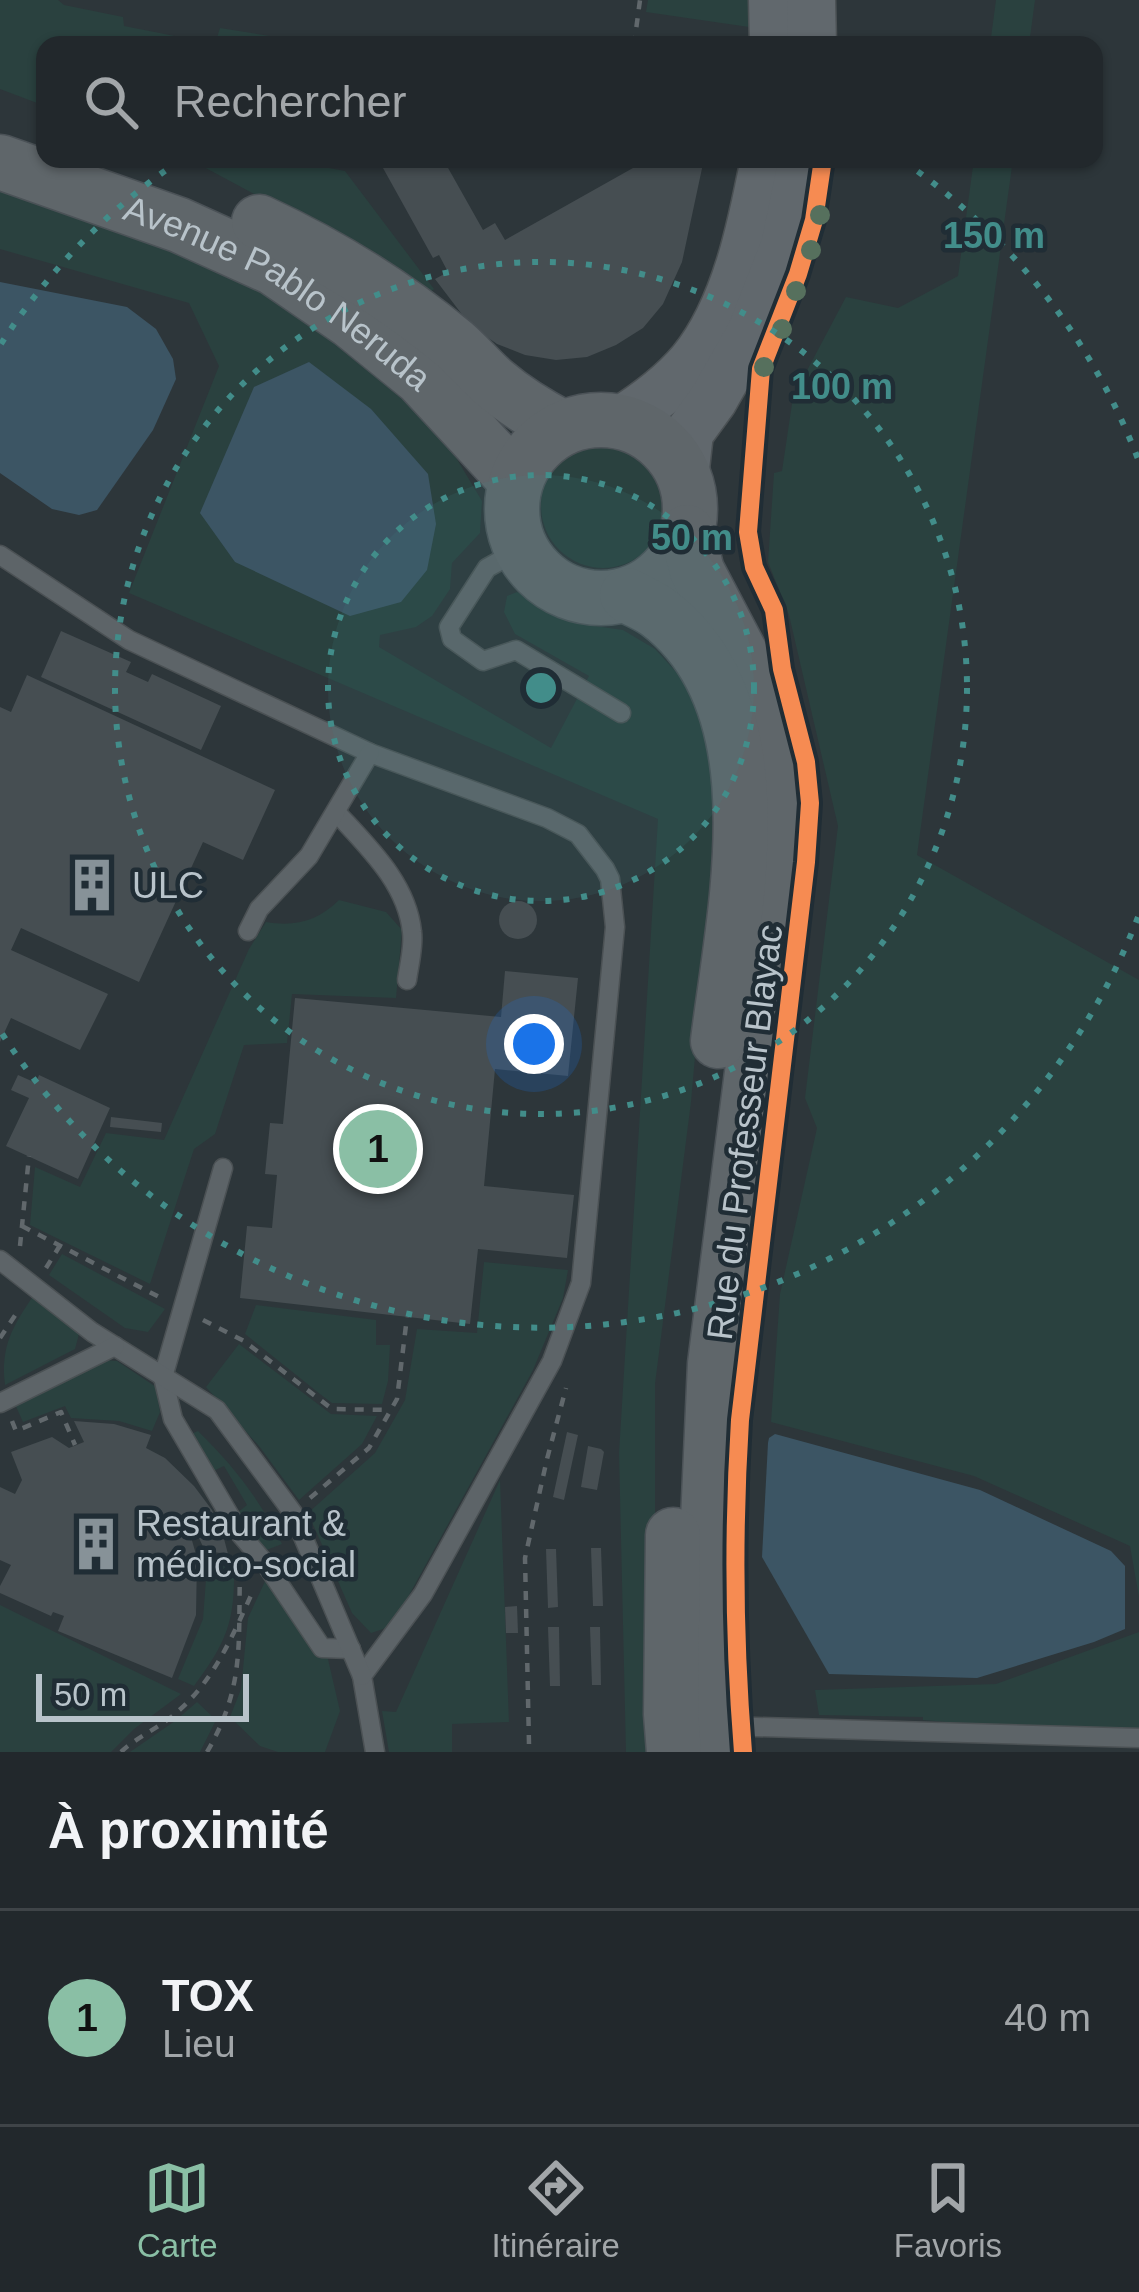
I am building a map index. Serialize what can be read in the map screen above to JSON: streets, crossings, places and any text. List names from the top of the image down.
{
  "streets": {
    "main road": ["Avenue Pablo Neruda", "Rue du Professeur Blayac"]
  },
  "crossings": [
    ["Avenue Pablo Neruda", "Rue du Professeur Blayac"]
  ],
  "places": {
    "building": ["ULC", "Restaurant & médico-social"]
  },
  "scale_bar": "50 m",
  "page": {
    "search": "Rechercher",
    "pins": "1",
    "scale": "50 m",
    "heading": "À proximité",
    "list": [
      {
        "mark": "1",
        "name": "TOX",
        "note": "Lieu",
        "value": "40 m"
      }
    ],
    "nav": ["Carte", "Itinéraire", "Favoris"]
  },
  "rings": ["150 m", "100 m", "50 m"]
}
